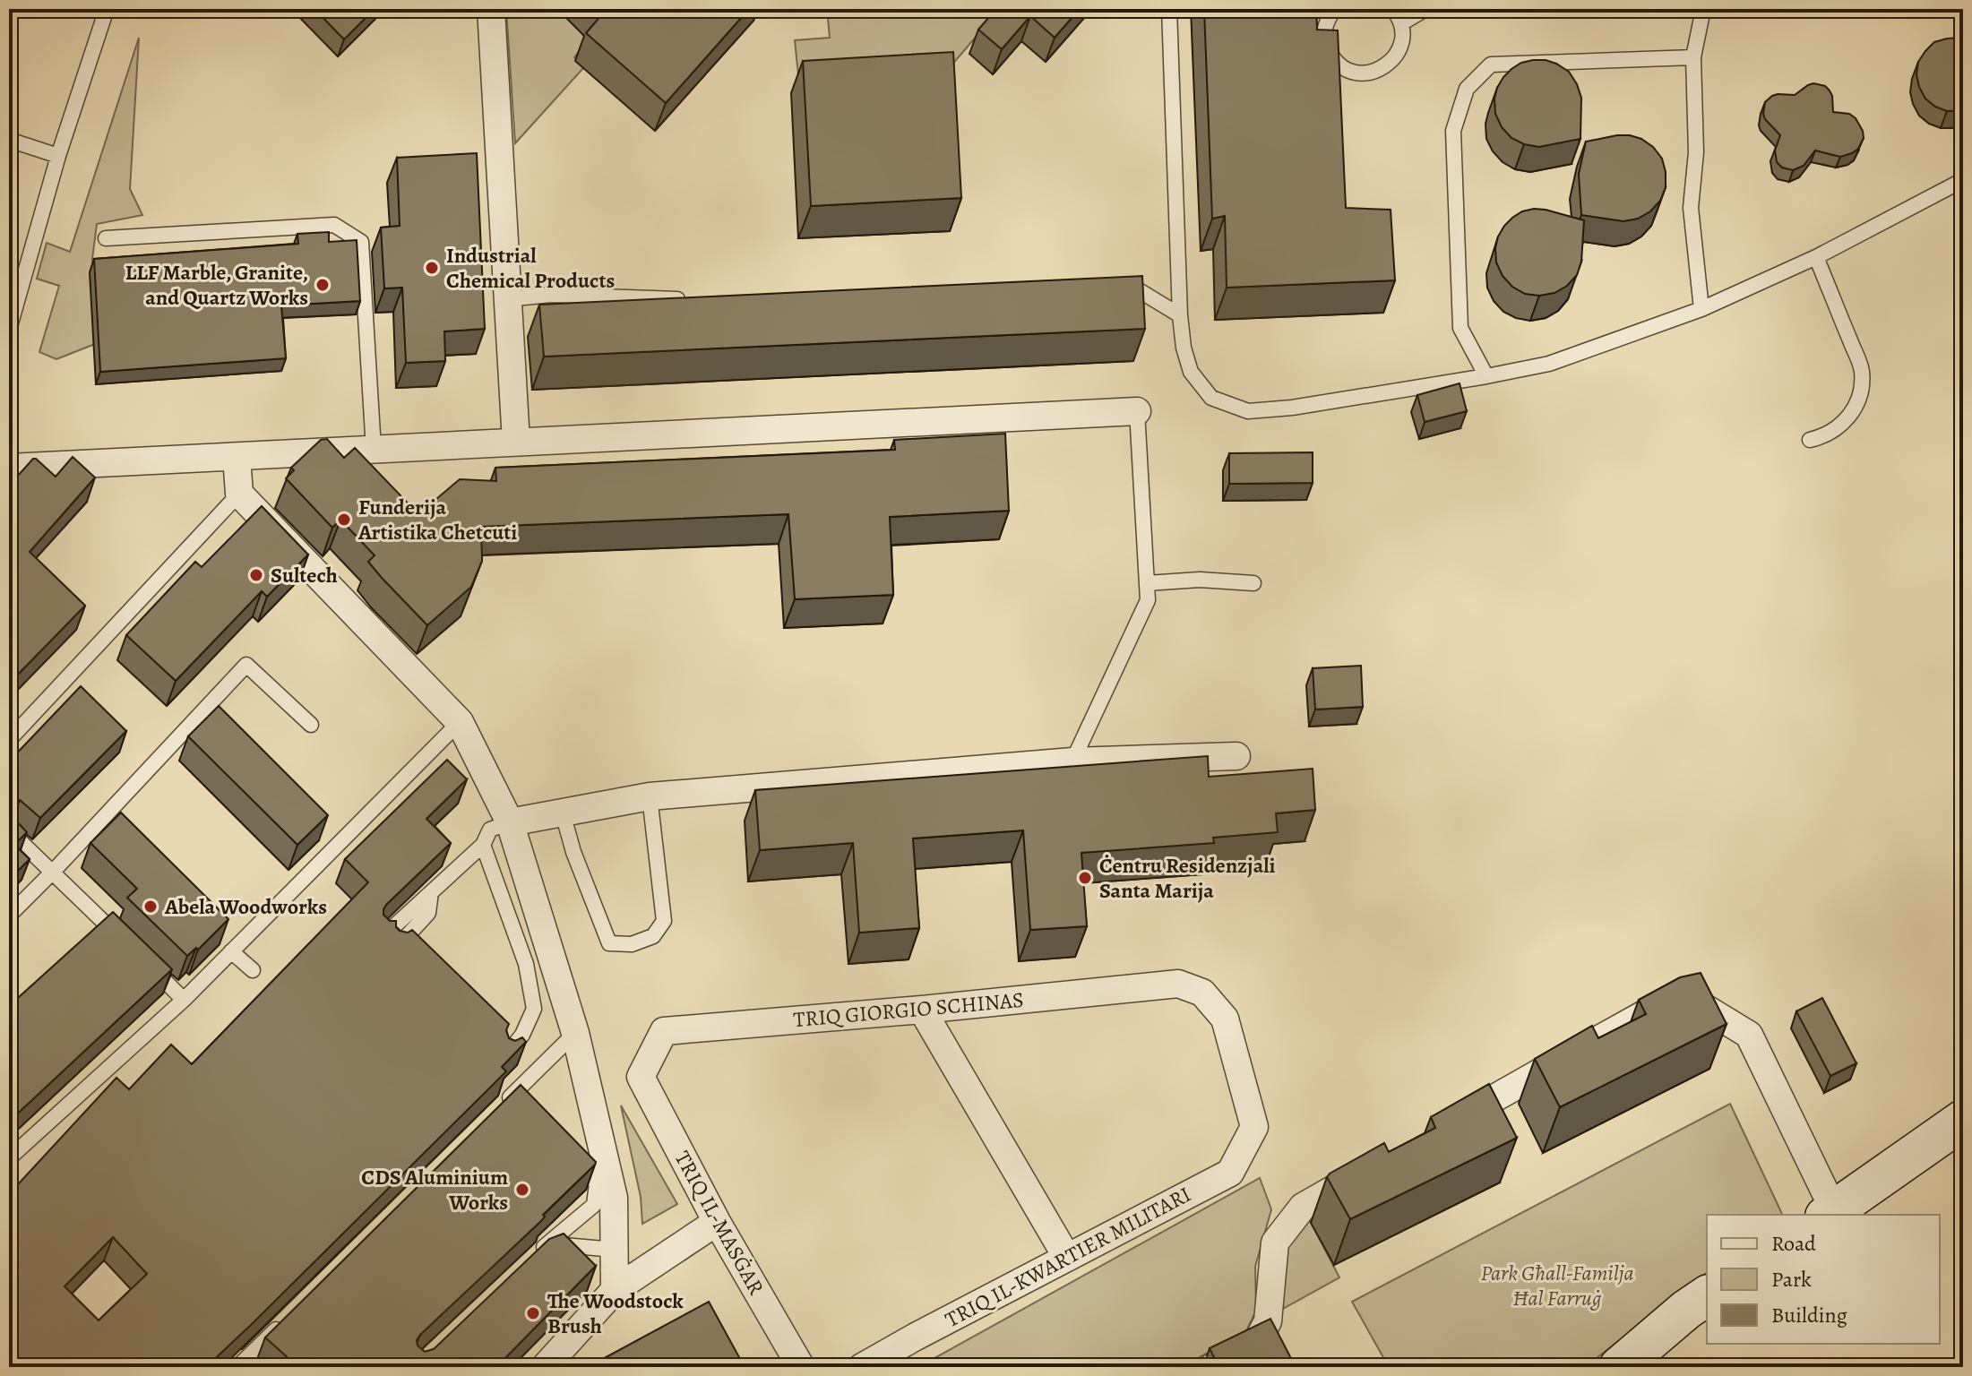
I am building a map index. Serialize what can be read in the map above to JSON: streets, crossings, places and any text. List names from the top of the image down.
{
  "streets": {
    "street": ["TRIQ GIORGIO SCHINAS", "TRIQ IL-MASĠAR", "TRIQ IL-KWARTIER MILITARI"]
  },
  "crossings": [
    ["TRIQ GIORGIO SCHINAS", "TRIQ IL-MASĠAR"],
    ["TRIQ GIORGIO SCHINAS", "TRIQ IL-KWARTIER MILITARI"]
  ],
  "parks": ["Park Għall-Familja Ħal Farruġ"],
  "places": [
    "Industrial Chemical Products",
    "LLF Marble, Granite, and Quartz Works",
    "Funderija Artistika Chetcuti",
    "Sultech",
    "Ċentru Residenzjali Santa Marija",
    "Abela Woodworks",
    "CDS Aluminium Works",
    "The Woodstock Brush"
  ],
  "legend": ["Road", "Park", "Building"]
}
